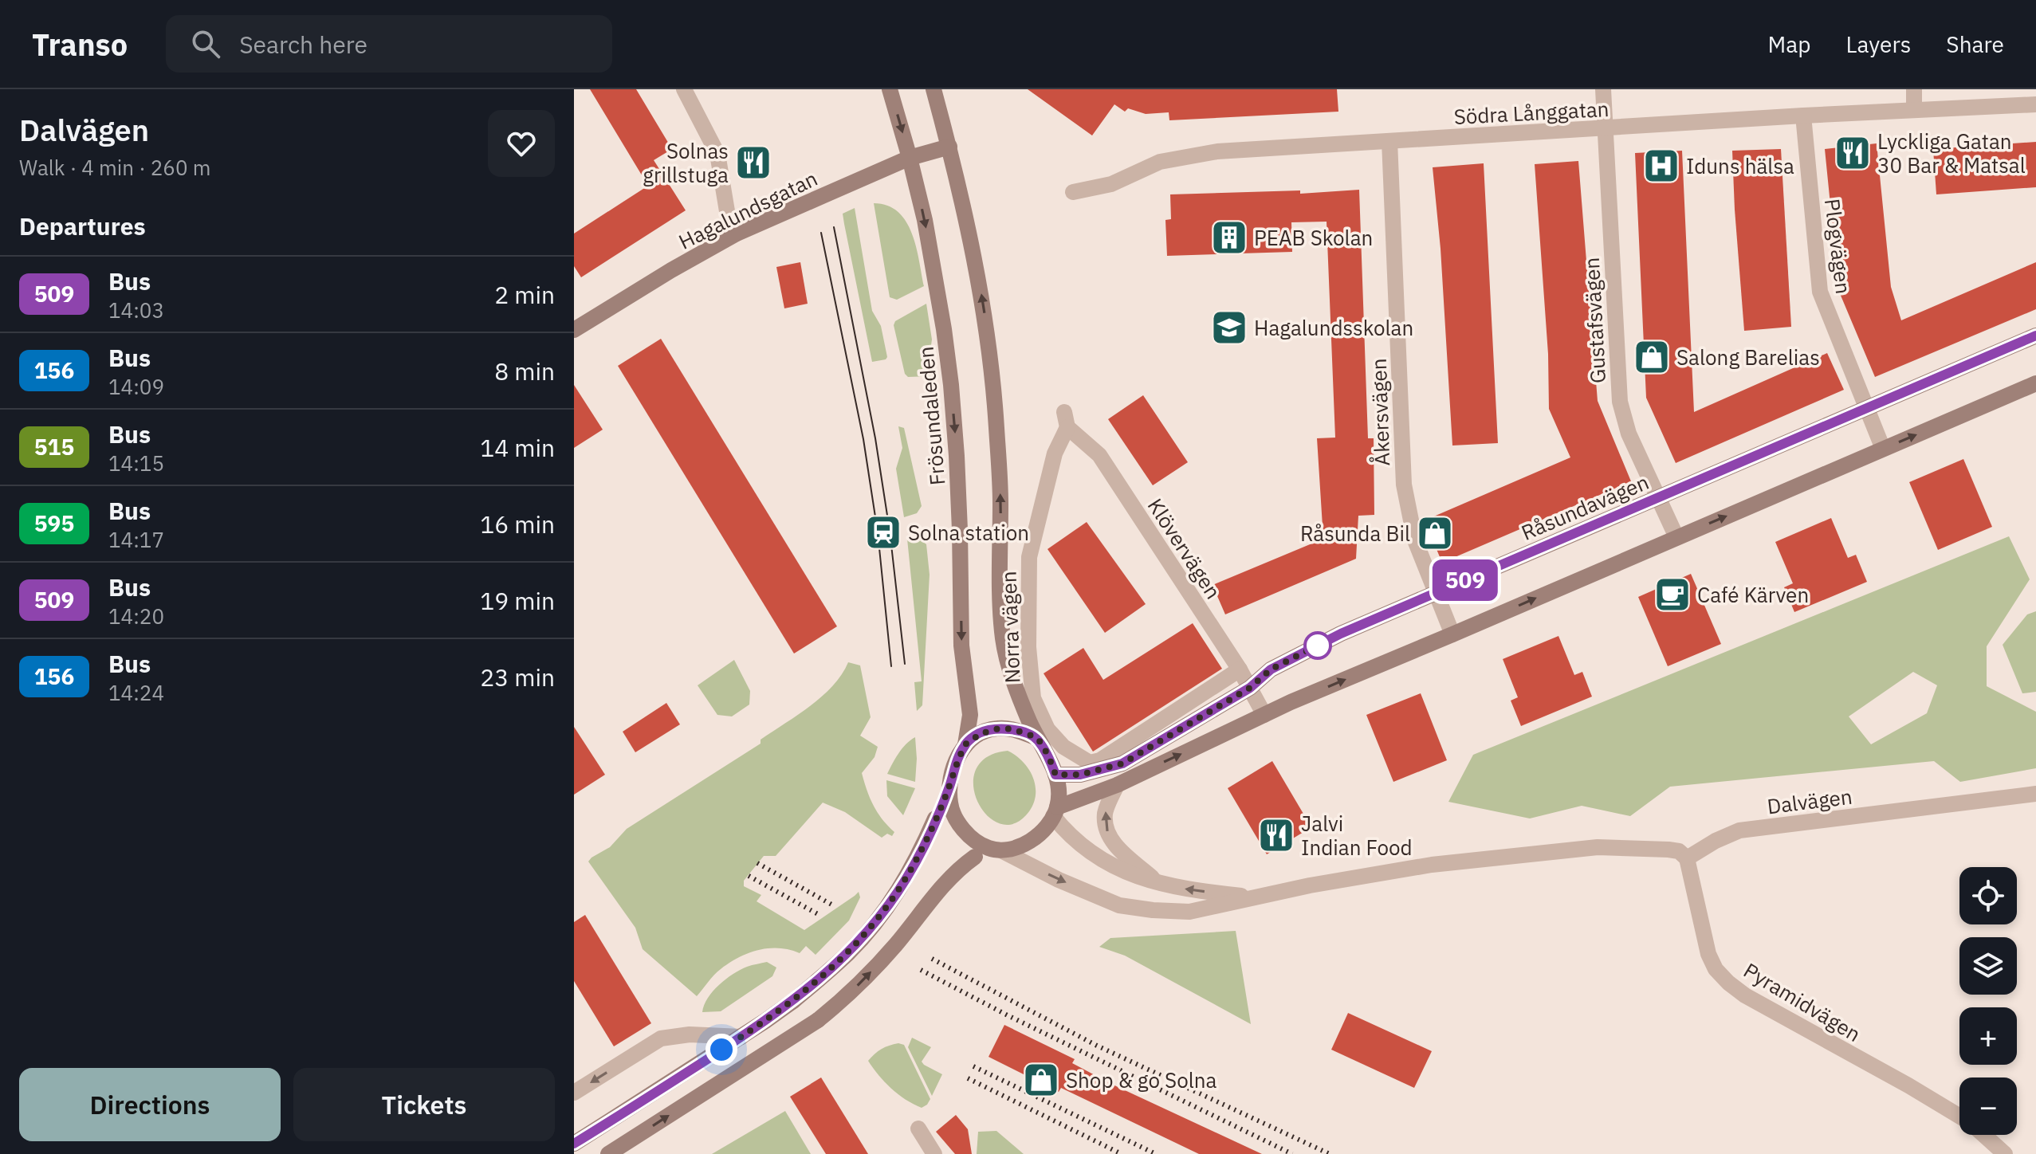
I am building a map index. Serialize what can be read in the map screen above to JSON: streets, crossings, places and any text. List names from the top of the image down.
{
  "streets": {
    "main road": ["Hagalundsgatan", "Frösundaleden", "Råsundavägen"],
    "street": [
      "Södra Långgatan",
      "Plogvägen",
      "Gustafsvägen",
      "Åkersvägen",
      "Klövervägen",
      "Norra vägen",
      "Dalvägen",
      "Pyramidvägen"
    ]
  },
  "crossings": [
    ["Södra Långgatan", "Plogvägen"],
    ["Södra Långgatan", "Gustafsvägen"],
    ["Södra Långgatan", "Åkersvägen"],
    ["Hagalundsgatan", "Frösundaleden"],
    ["Plogvägen", "Råsundavägen"],
    ["Gustafsvägen", "Råsundavägen"],
    ["Åkersvägen", "Råsundavägen"],
    ["Frösundaleden", "Råsundavägen"],
    ["Råsundavägen", "Klövervägen"],
    ["Klövervägen", "Norra vägen"],
    ["Dalvägen", "Pyramidvägen"]
  ],
  "places": {
    "restaurant": ["Lyckliga Gatan 30 Bar & Matsal", "Solnas grillstuga", "Jalvi Indian Food"],
    "hospital": ["Iduns hälsa"],
    "building": ["PEAB Skolan"],
    "school or university": ["Hagalundsskolan"],
    "shop": ["Salong Barelias", "Råsunda Bil", "Shop & go Solna"],
    "station": ["Solna station"],
    "cafe": ["Café Kärven"]
  },
  "lines": ["bus line 509"],
  "page": {
    "header": "Transo",
    "search": "Search here",
    "nav": ["Map", "Layers", "Share"],
    "heading": [
      ["Dalvägen", "Walk · 4 min · 260 m"],
      "Departures"
    ],
    "on_map": "509",
    "list": [
      {
        "mark": "509",
        "name": "Bus",
        "note": "14:03",
        "value": "2 min"
      },
      {
        "mark": "156",
        "name": "Bus",
        "note": "14:09",
        "value": "8 min"
      },
      {
        "mark": "515",
        "name": "Bus",
        "note": "14:15",
        "value": "14 min"
      },
      {
        "mark": "595",
        "name": "Bus",
        "note": "14:17",
        "value": "16 min"
      },
      {
        "mark": "509",
        "name": "Bus",
        "note": "14:20",
        "value": "19 min"
      },
      {
        "mark": "156",
        "name": "Bus",
        "note": "14:24",
        "value": "23 min"
      }
    ],
    "map_buttons": ["+", "−"],
    "buttons": ["Directions", "Tickets"]
  }
}
